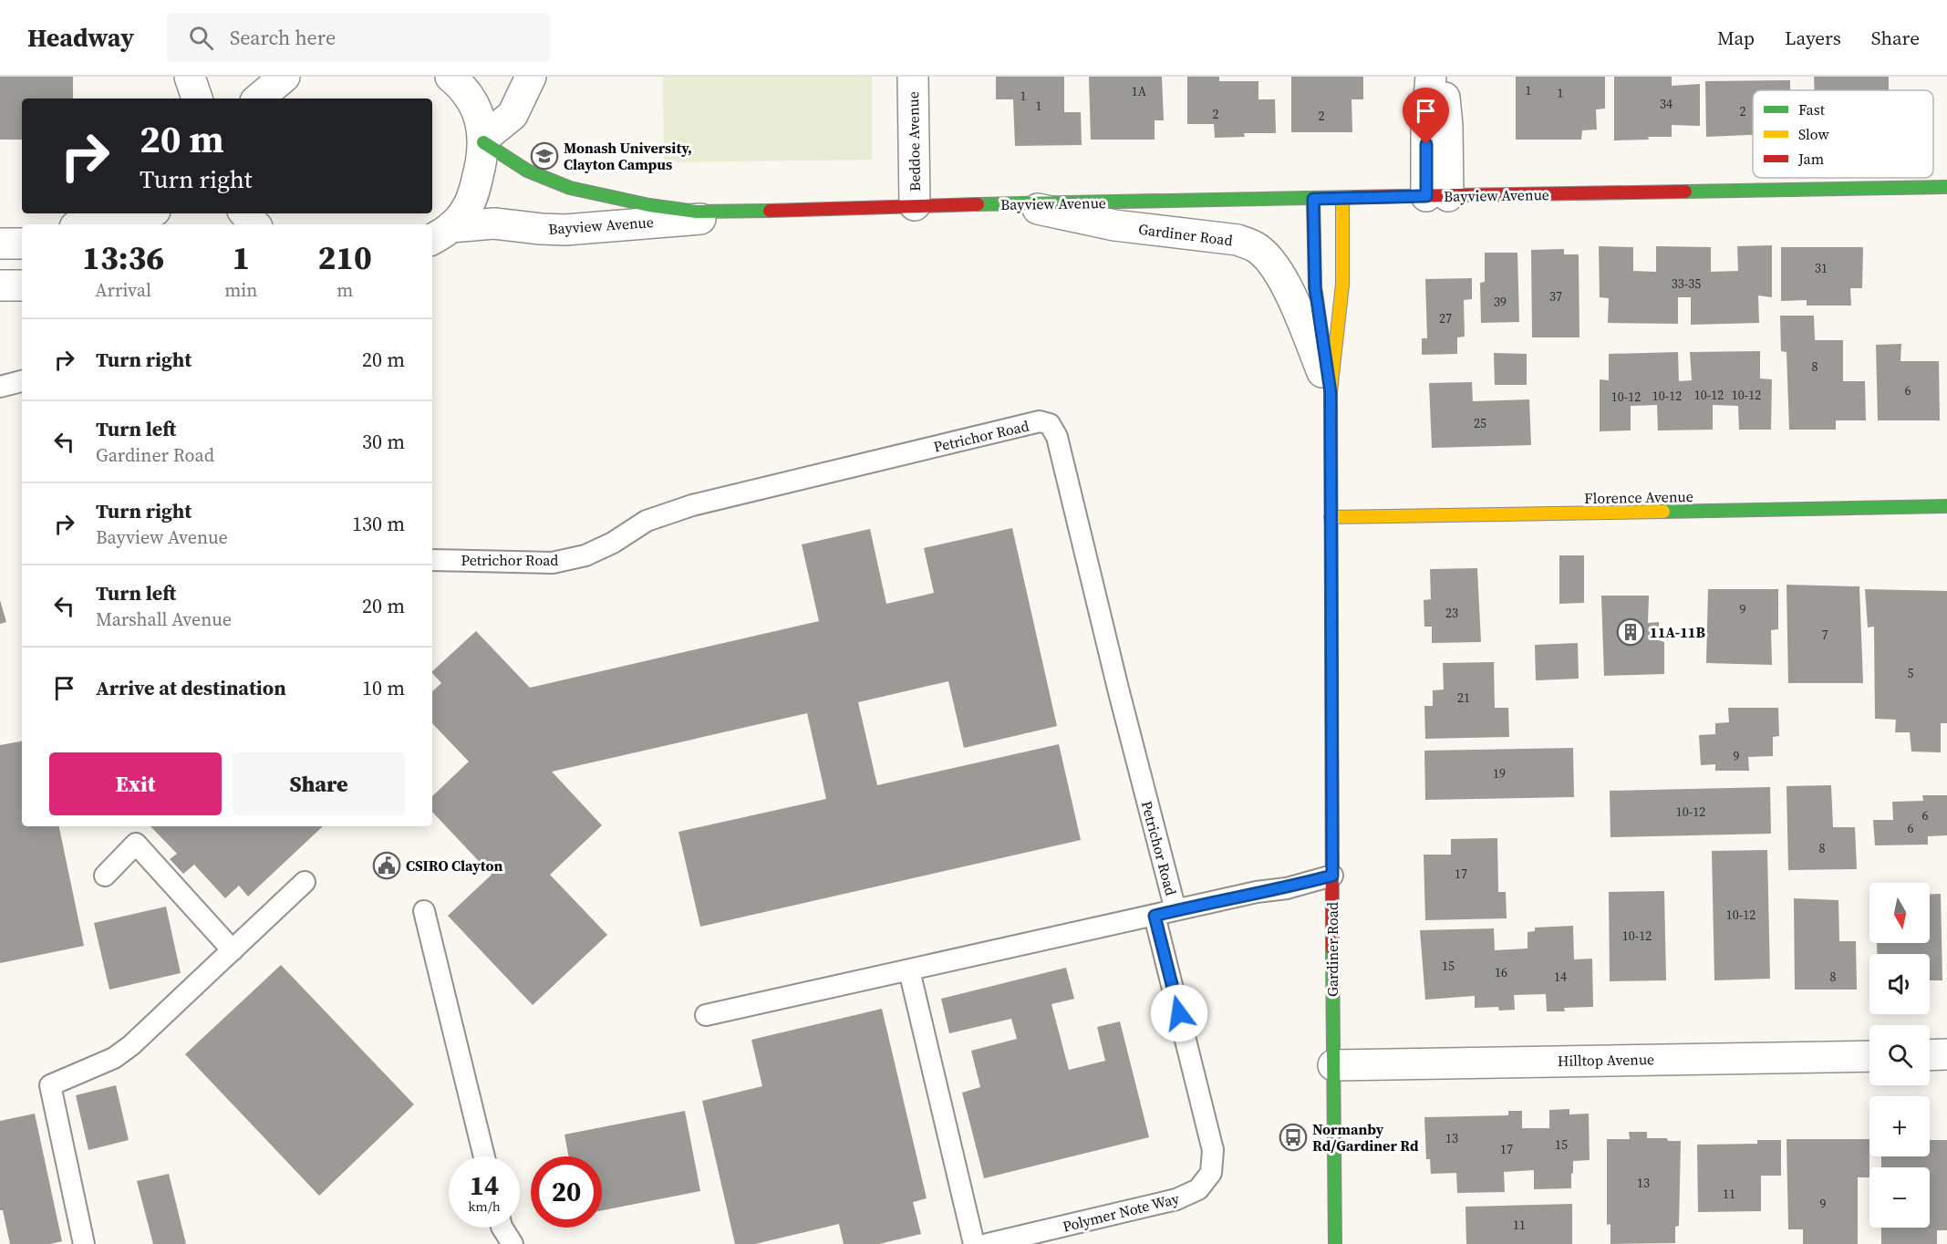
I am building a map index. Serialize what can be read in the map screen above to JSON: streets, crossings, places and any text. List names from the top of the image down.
{
  "streets": {
    "street": [
      "Beddoe Avenue",
      "Bayview Avenue",
      "Gardiner Road",
      "Florence Avenue",
      "Hilltop Avenue"
    ],
    "lane": ["Petrichor Road", "Polymer Note Way"]
  },
  "crossings": [
    ["Beddoe Avenue", "Bayview Avenue"],
    ["Bayview Avenue", "Gardiner Road"],
    ["Gardiner Road", "Florence Avenue"],
    ["Gardiner Road", "Hilltop Avenue"]
  ],
  "places": {
    "school or university": ["Monash University, Clayton Campus"],
    "building": ["11A-11B"],
    "public building": ["CSIRO Clayton"],
    "bus stop": ["Normanby Rd/Gardiner Rd"]
  },
  "house_numbers": [
    "1",
    "1A",
    "1",
    "1",
    "34",
    "1",
    "2",
    "2",
    "2",
    "31",
    "33-35",
    "37",
    "39",
    "27",
    "8",
    "6",
    "10-12",
    "10-12",
    "10-12",
    "10-12",
    "25",
    "9",
    "23",
    "7",
    "5",
    "21",
    "9",
    "19",
    "10-12",
    "6",
    "6",
    "8",
    "17",
    "10-12",
    "10-12",
    "15",
    "16",
    "14",
    "8",
    "13",
    "15",
    "17",
    "13",
    "11",
    "9",
    "11"
  ],
  "legend": ["Fast", "Slow", "Jam"],
  "north": "bottom",
  "page": {
    "header": "Headway",
    "search": "Search here",
    "nav": ["Map", "Layers", "Share"],
    "turn": ["20 m", "Turn right"],
    "eta": [
      "13:36",
      "Arrival",
      "1",
      "min",
      "210",
      "m"
    ],
    "list": [
      {
        "name": "Turn right",
        "value": "20 m"
      },
      {
        "name": "Turn left",
        "note": "Gardiner Road",
        "value": "30 m"
      },
      {
        "name": "Turn right",
        "note": "Bayview Avenue",
        "value": "130 m"
      },
      {
        "name": "Turn left",
        "note": "Marshall Avenue",
        "value": "20 m"
      },
      {
        "name": "Arrive at destination",
        "value": "10 m"
      }
    ],
    "buttons": ["Exit", "Share"],
    "map_buttons": ["+", "−"],
    "speed": "14 km/h",
    "limit": "20"
  }
}
